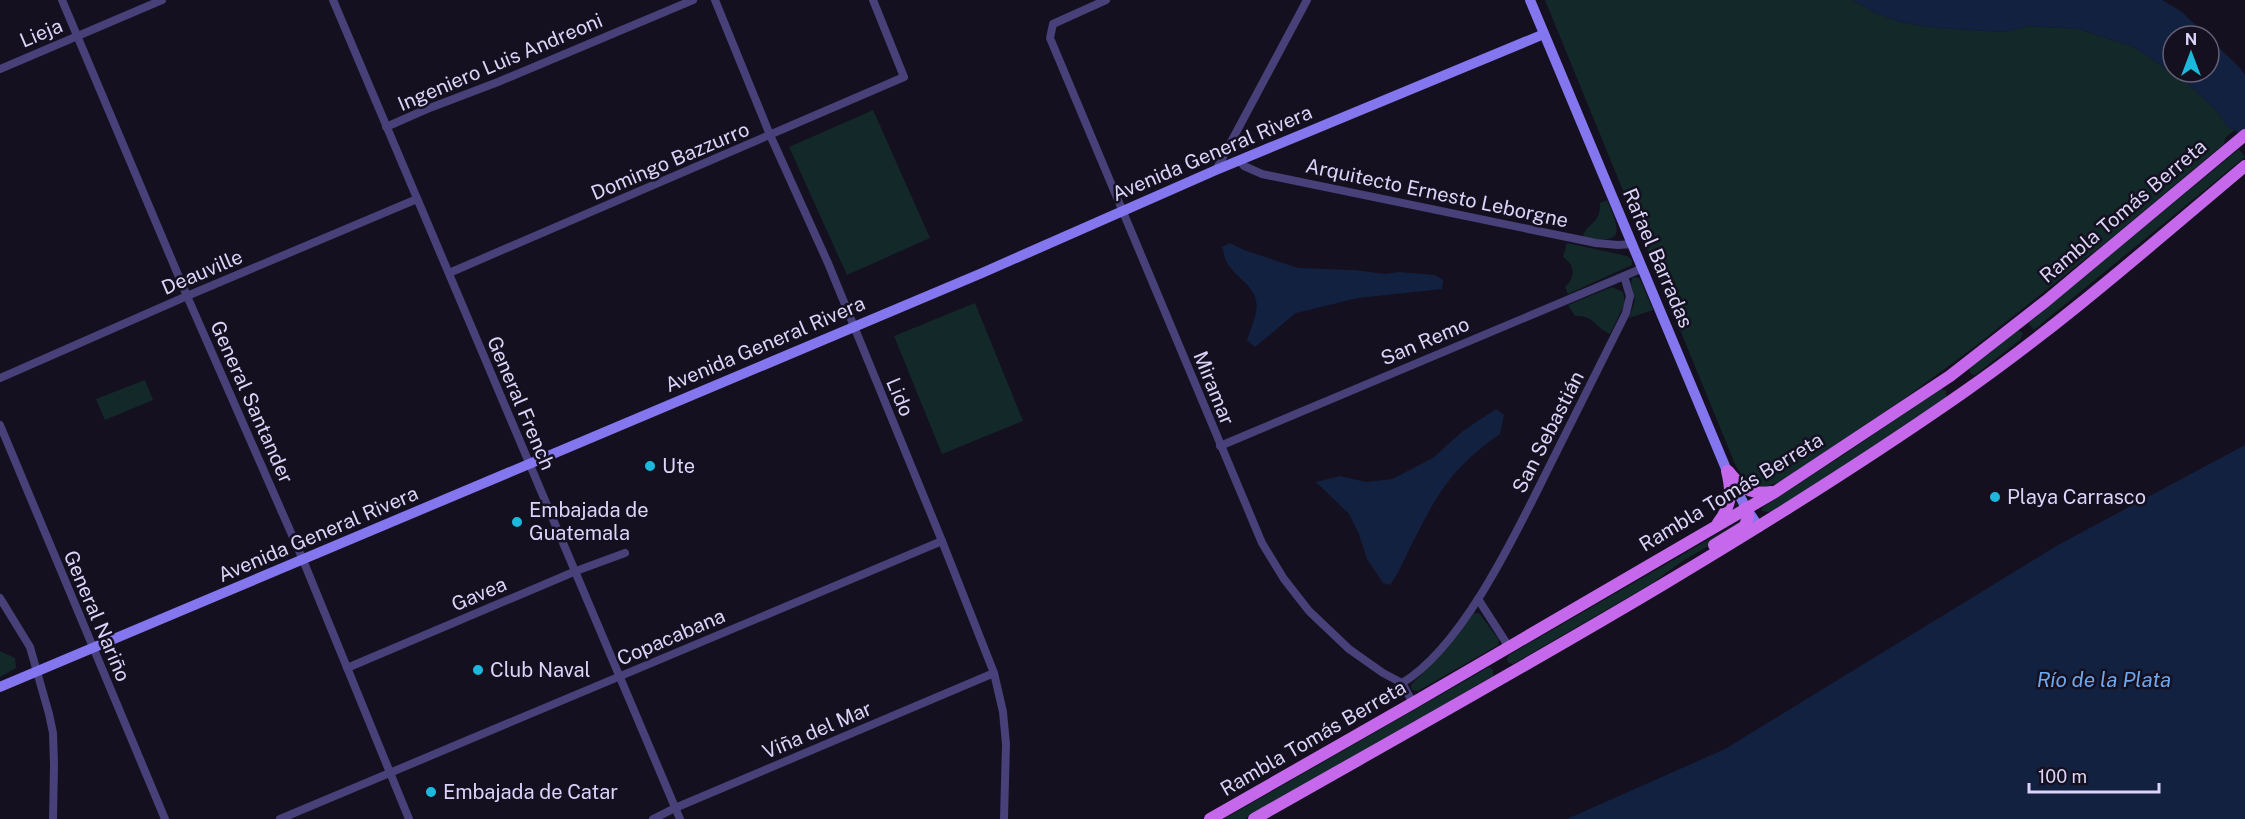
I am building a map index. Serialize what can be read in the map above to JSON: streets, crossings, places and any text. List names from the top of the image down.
{
  "streets": {
    "main road": ["Avenida General Rivera", "Rambla Tomás Berreta", "Rafael Barradas"],
    "street": [
      "Lieja",
      "Ingeniero Luis Andreoni",
      "Domingo Bazzurro",
      "Arquitecto Ernesto Leborgne",
      "Deauville",
      "San Remo",
      "Miramar",
      "Lido",
      "General Santander",
      "General French",
      "San Sebastián",
      "Gavea",
      "General Nariño",
      "Copacabana",
      "Viña del Mar"
    ]
  },
  "crossings": [
    ["Lieja", "General Santander"],
    ["Ingeniero Luis Andreoni", "General French"],
    ["Avenida General Rivera", "Arquitecto Ernesto Leborgne"],
    ["Avenida General Rivera", "Rafael Barradas"],
    ["Avenida General Rivera", "Miramar"],
    ["Avenida General Rivera", "Lido"],
    ["Avenida General Rivera", "General Santander"],
    ["Avenida General Rivera", "General French"],
    ["Avenida General Rivera", "General Nariño"],
    ["Domingo Bazzurro", "Lido"],
    ["Domingo Bazzurro", "General French"],
    ["Arquitecto Ernesto Leborgne", "Rafael Barradas"],
    ["Rambla Tomás Berreta", "Rafael Barradas"],
    ["Rafael Barradas", "San Remo"],
    ["Deauville", "General Santander"],
    ["Deauville", "General French"],
    ["San Remo", "Miramar"],
    ["San Remo", "San Sebastián"],
    ["Miramar", "San Sebastián"],
    ["Lido", "Copacabana"],
    ["Lido", "Viña del Mar"],
    ["General Santander", "Gavea"],
    ["General Santander", "Copacabana"],
    ["General French", "Gavea"],
    ["General French", "Copacabana"],
    ["General French", "Viña del Mar"]
  ],
  "water": ["Río de la Plata"],
  "places": [
    "Ute",
    "Playa Carrasco",
    "Embajada de Guatemala",
    "Club Naval",
    "Embajada de Catar"
  ],
  "scale_bar": "100 m",
  "north": "top"
}
